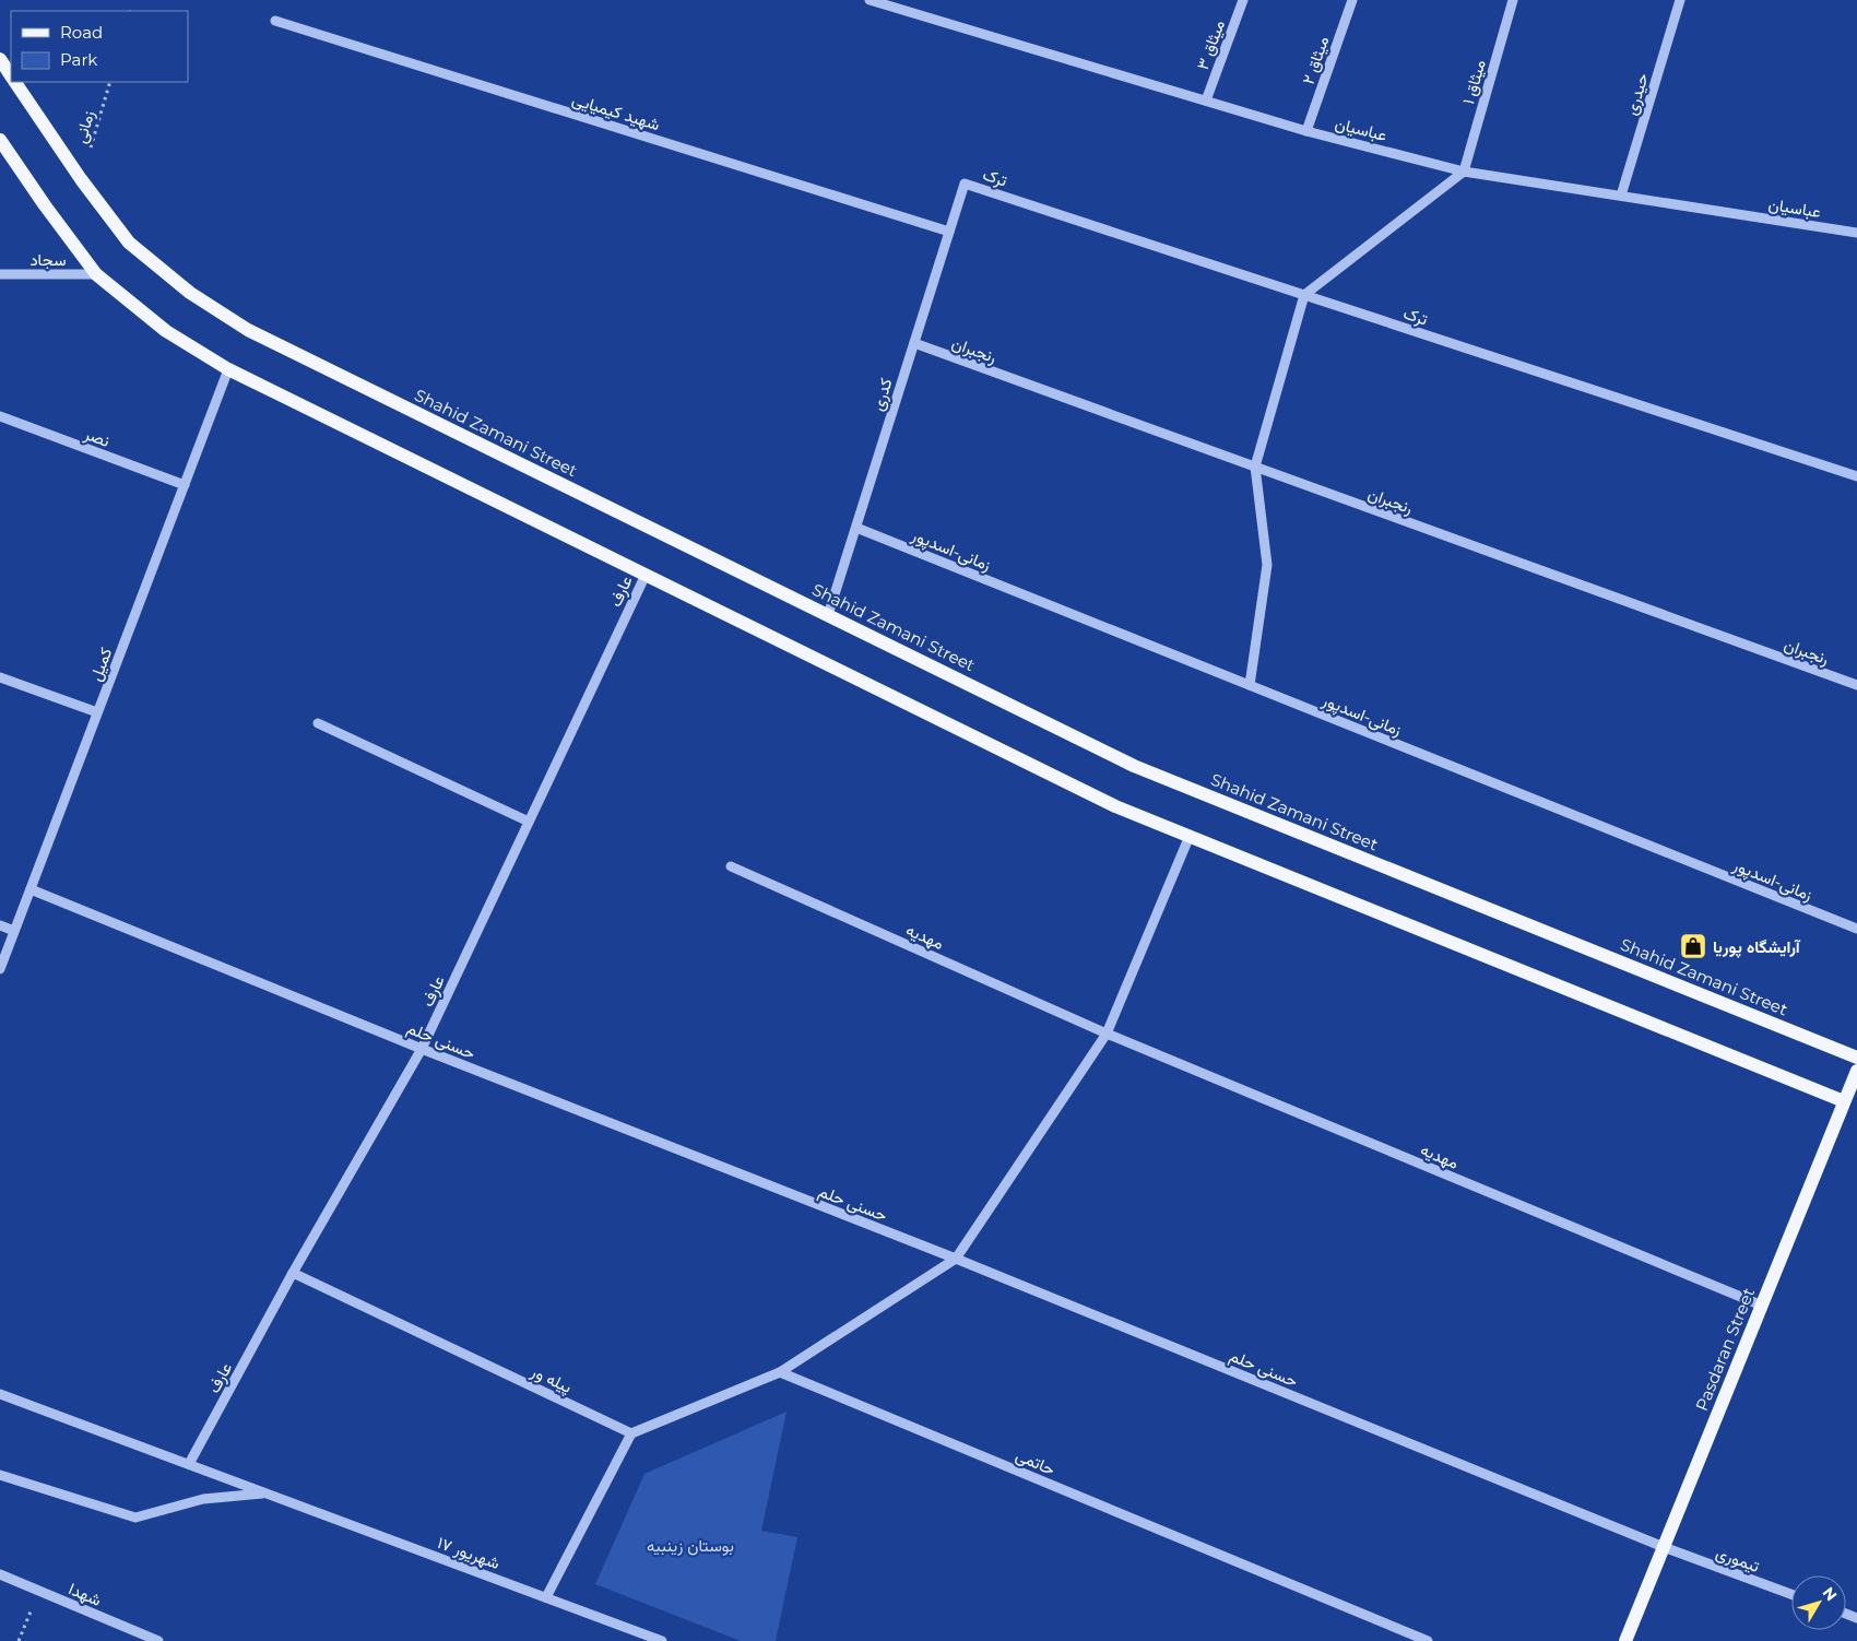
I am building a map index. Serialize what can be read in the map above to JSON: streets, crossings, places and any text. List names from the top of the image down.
{
  "streets": {
    "main road": ["Shahid Zamani Street", "Pasdaran Street"],
    "street": [
      "میثاق ۳",
      "میثاق ۲",
      "میثاق ۱",
      "حیدری",
      "شهید کیمیایی",
      "عباسیان",
      "ترک",
      "سجاد",
      "رنجبران",
      "کدری",
      "نصر",
      "زمانی-اسدپور",
      "عارف",
      "کمیل",
      "مهدیه",
      "حسنی حلم",
      "پیله ور",
      "حاتمی",
      "۱۷ شهریور",
      "تیموری",
      "شهدا"
    ],
    "path": ["زمانی"]
  },
  "crossings": [
    ["میثاق ۳", "عباسیان"],
    ["میثاق ۲", "عباسیان"],
    ["میثاق ۱", "عباسیان"],
    ["حیدری", "عباسیان"],
    ["شهید کیمیایی", "کدری"],
    ["زمانی", "Shahid Zamani Street"],
    ["ترک", "کدری"],
    ["رنجبران", "کدری"],
    ["کدری", "Shahid Zamani Street"],
    ["کدری", "زمانی-اسدپور"],
    ["نصر", "کمیل"],
    ["عارف", "حسنی حلم"],
    ["عارف", "پیله ور"],
    ["عارف", "۱۷ شهریور"],
    ["کمیل", "حسنی حلم"],
    ["مهدیه", "Pasdaran Street"],
    ["حسنی حلم", "Pasdaran Street"],
    ["حسنی حلم", "تیموری"],
    ["Pasdaran Street", "تیموری"]
  ],
  "parks": ["بوستان زینبیه"],
  "places": {
    "shop": ["آرایشگاه پوریا"]
  },
  "legend": ["Road", "Park"],
  "north": "top right"
}
